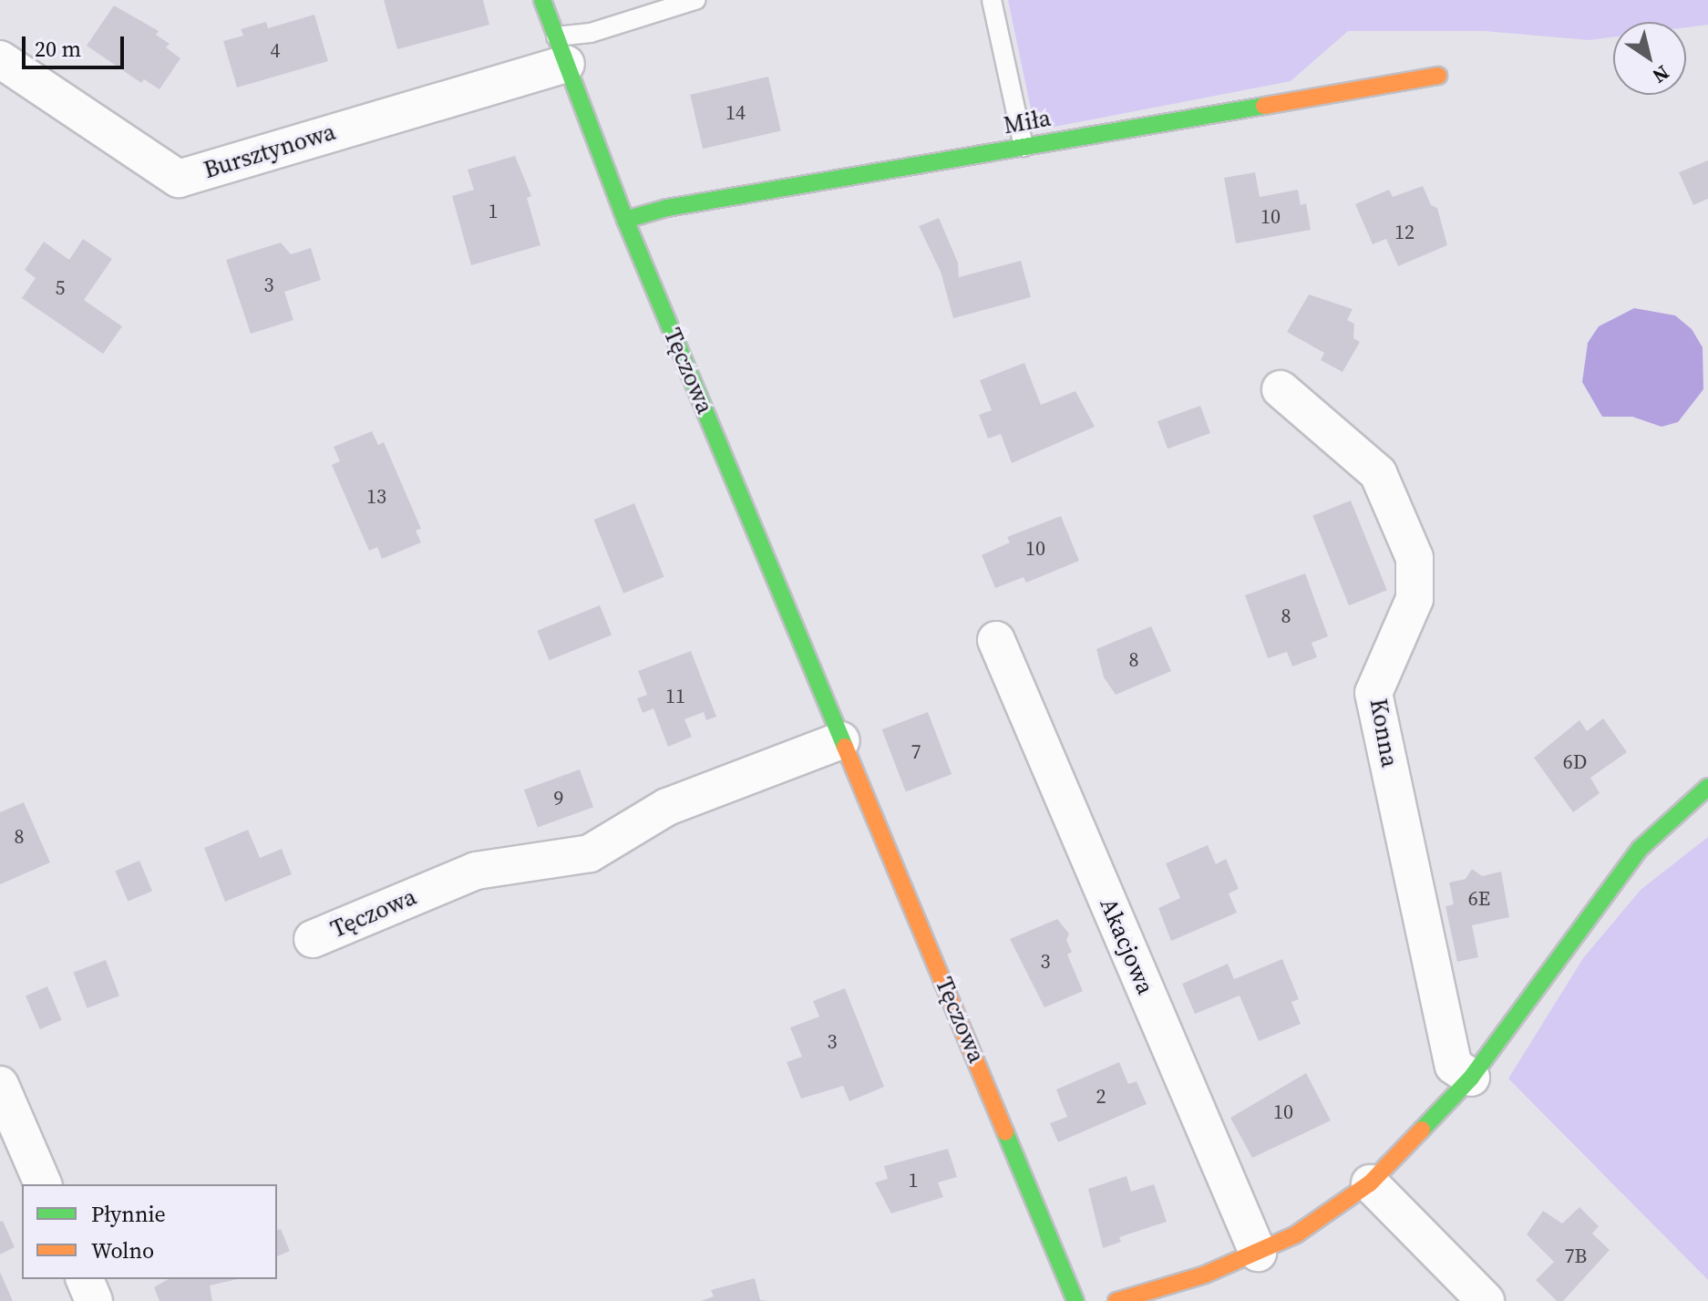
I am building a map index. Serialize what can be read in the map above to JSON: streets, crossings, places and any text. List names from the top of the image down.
{
  "streets": {
    "street": [
      "Miła",
      "Bursztynowa",
      "Tęczowa",
      "Konna",
      "Akacjowa"
    ]
  },
  "crossings": [
    ["Miła", "Tęczowa"],
    ["Bursztynowa", "Tęczowa"]
  ],
  "house_numbers": [
    "4",
    "14",
    "1",
    "10",
    "12",
    "3",
    "5",
    "13",
    "10",
    "8",
    "8",
    "11",
    "7",
    "6D",
    "9",
    "8",
    "6E",
    "3",
    "3",
    "2",
    "10",
    "1",
    "7B"
  ],
  "legend": ["Płynnie", "Wolno"],
  "scale_bar": "20 m",
  "north": "bottom right"
}
